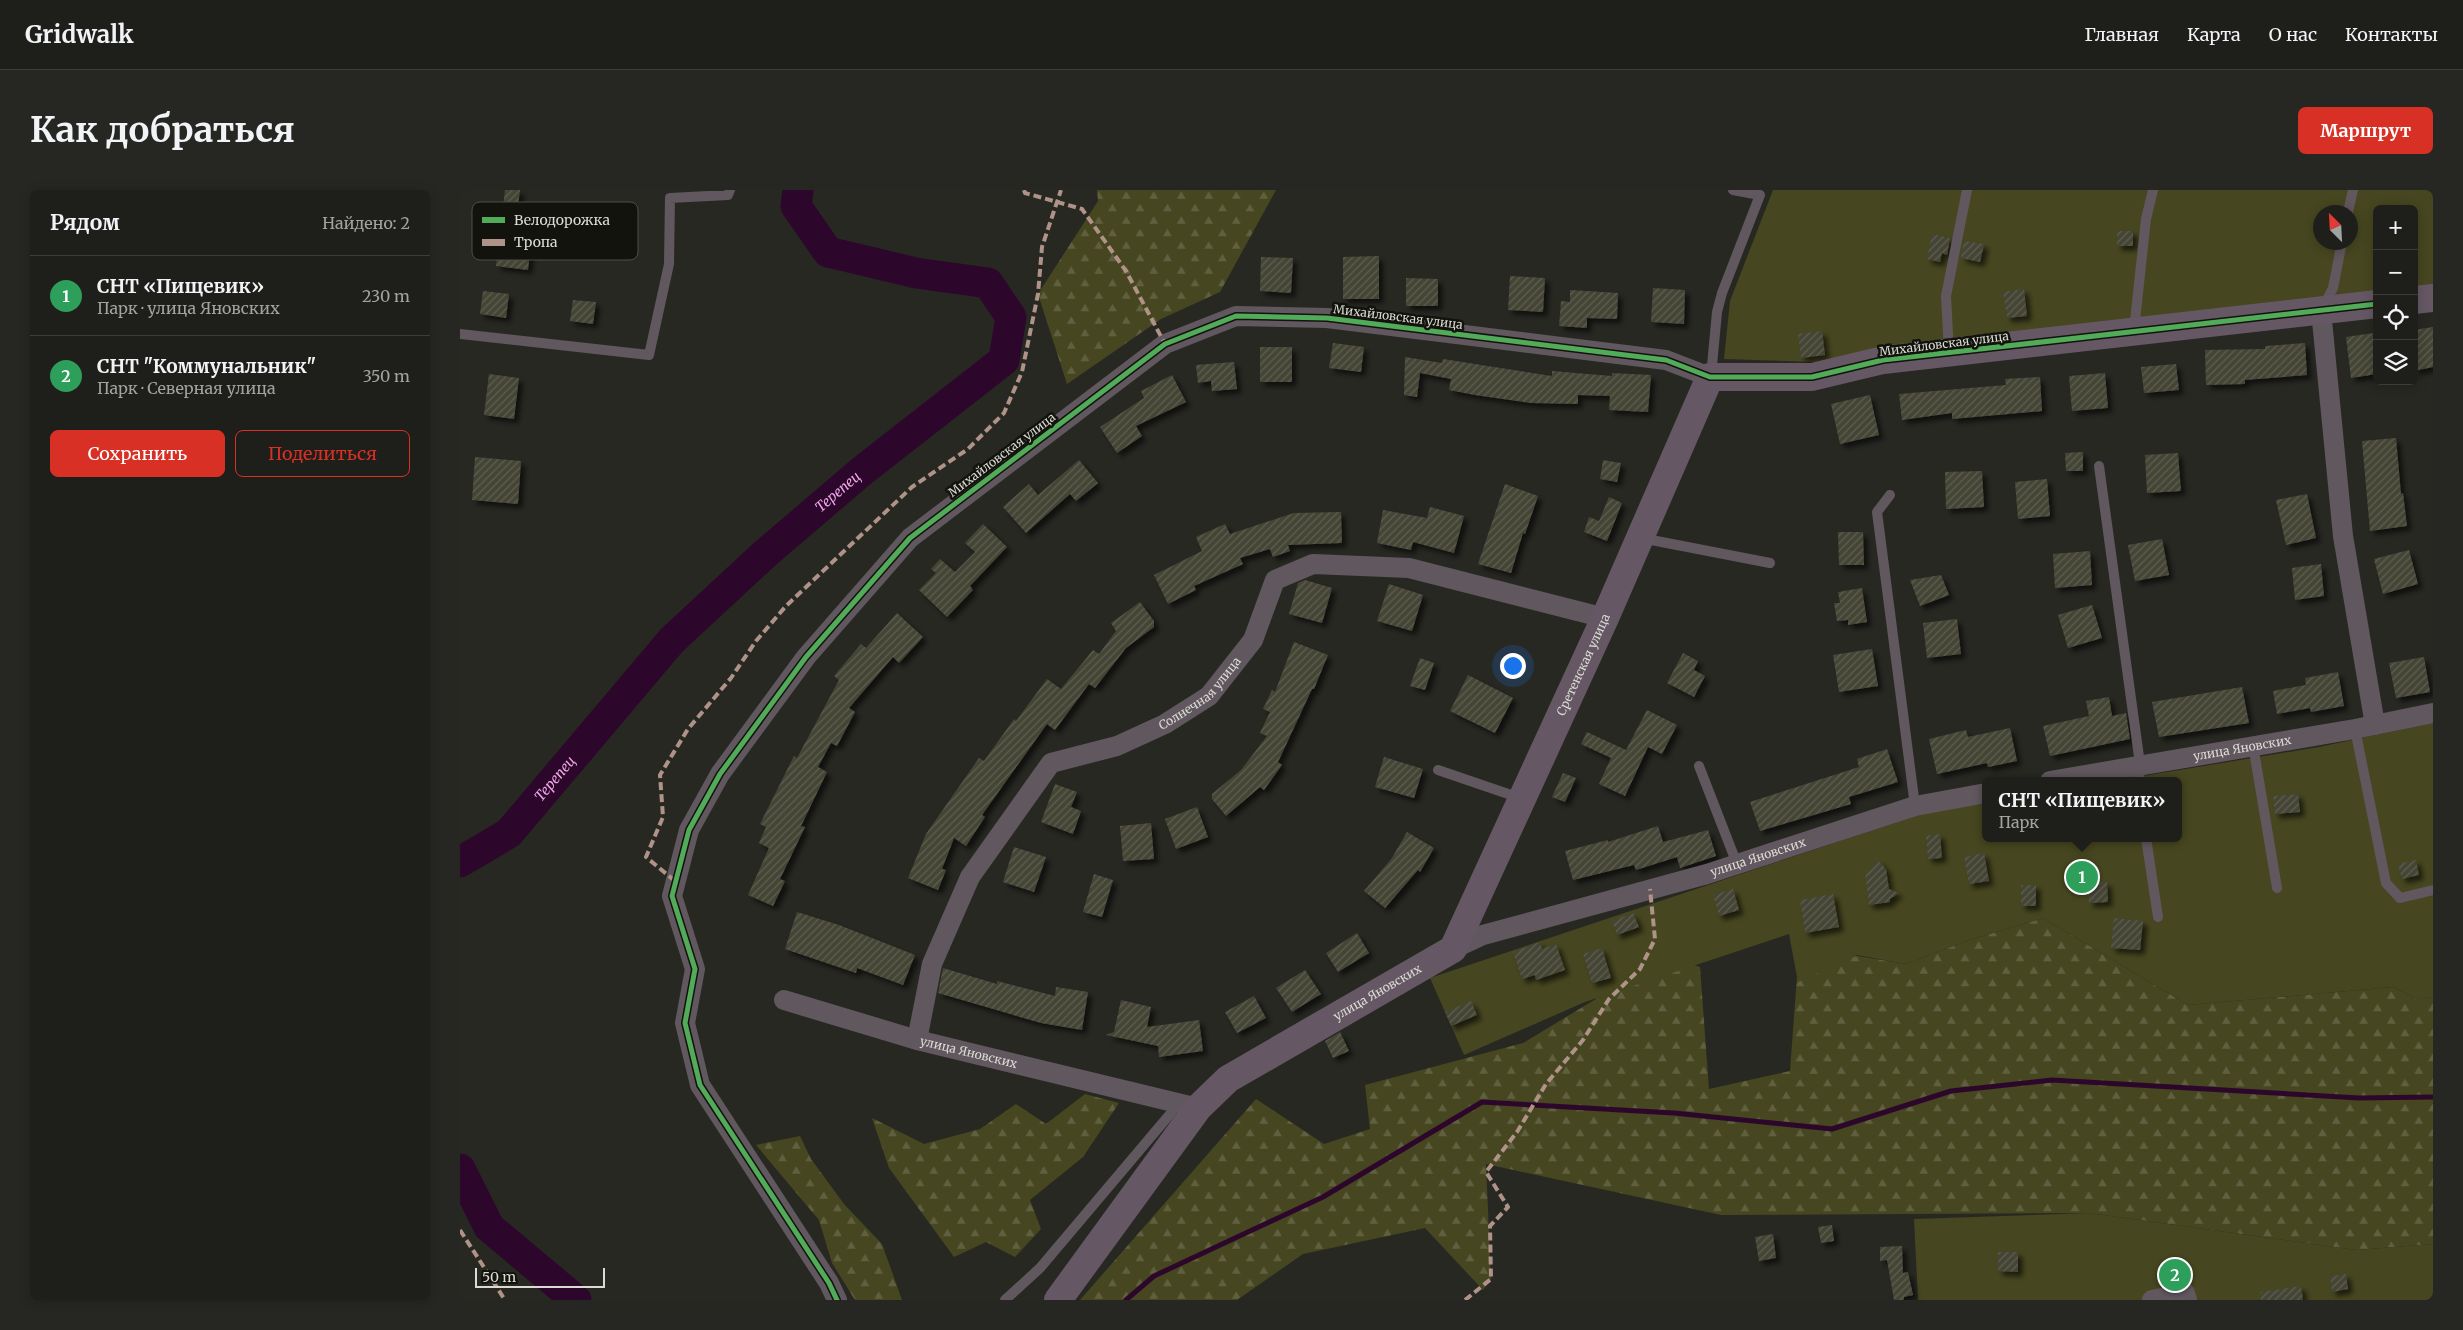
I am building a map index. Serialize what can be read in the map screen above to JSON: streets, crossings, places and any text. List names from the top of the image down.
{
  "streets": {
    "street": [
      "Михайловская улица",
      "Сретенская улица",
      "Солнечная улица",
      "улица Яновских"
    ]
  },
  "crossings": [
    ["Михайловская улица", "Сретенская улица"],
    ["Сретенская улица", "Солнечная улица"],
    ["Сретенская улица", "улица Яновских"],
    ["Солнечная улица", "улица Яновских"]
  ],
  "water": ["Терепец"],
  "legend": ["Велодорожка", "Тропа"],
  "scale_bar": "50 m",
  "north": "top left",
  "page": {
    "header": "Gridwalk",
    "nav": [
      "Главная",
      "Карта",
      "О нас",
      "Контакты"
    ],
    "buttons": [
      "Маршрут",
      ["Сохранить", "Поделиться"]
    ],
    "title": "Как добраться",
    "heading": ["Рядом", "Найдено: 2"],
    "map_buttons": ["+", "−"],
    "list": [
      {
        "mark": "1",
        "name": "СНТ «Пищевик»",
        "note": "Парк · улица Яновских",
        "value": "230 m"
      },
      {
        "mark": "2",
        "name": "СНТ \"Коммунальник\"",
        "note": "Парк · Северная улица",
        "value": "350 m"
      }
    ],
    "popup": ["СНТ «Пищевик»", "Парк"],
    "pins": ["1", "2"],
    "scale": "50 m"
  }
}
